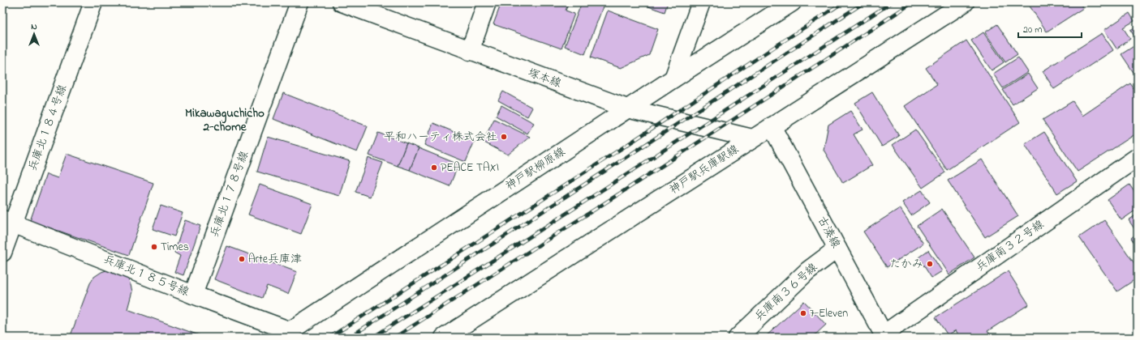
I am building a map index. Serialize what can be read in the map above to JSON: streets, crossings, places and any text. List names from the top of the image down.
{
  "streets": {
    "street": [
      "塚本線",
      "兵庫北１８４号線",
      "神戸駅柳原線",
      "神戸駅兵庫駅線",
      "兵庫北１７８号線",
      "古湊線",
      "兵庫南３２号線",
      "兵庫北１８５号線",
      "兵庫南３６号線"
    ]
  },
  "crossings": [
    ["塚本線", "神戸駅柳原線"],
    ["塚本線", "神戸駅兵庫駅線"],
    ["兵庫北１８４号線", "兵庫北１８５号線"],
    ["神戸駅柳原線", "兵庫北１８５号線"],
    ["神戸駅兵庫駅線", "古湊線"],
    ["兵庫北１７８号線", "兵庫北１８５号線"],
    ["古湊線", "兵庫南３２号線"],
    ["古湊線", "兵庫南３６号線"]
  ],
  "districts": ["Mikawaguchicho 2-chome"],
  "places": [
    "平和ハーティ株式会社",
    "PEACE TAXI",
    "Times",
    "Arte兵庫津",
    "たかみ",
    "7-Eleven"
  ],
  "scale_bar": "20 m",
  "north": "top"
}
